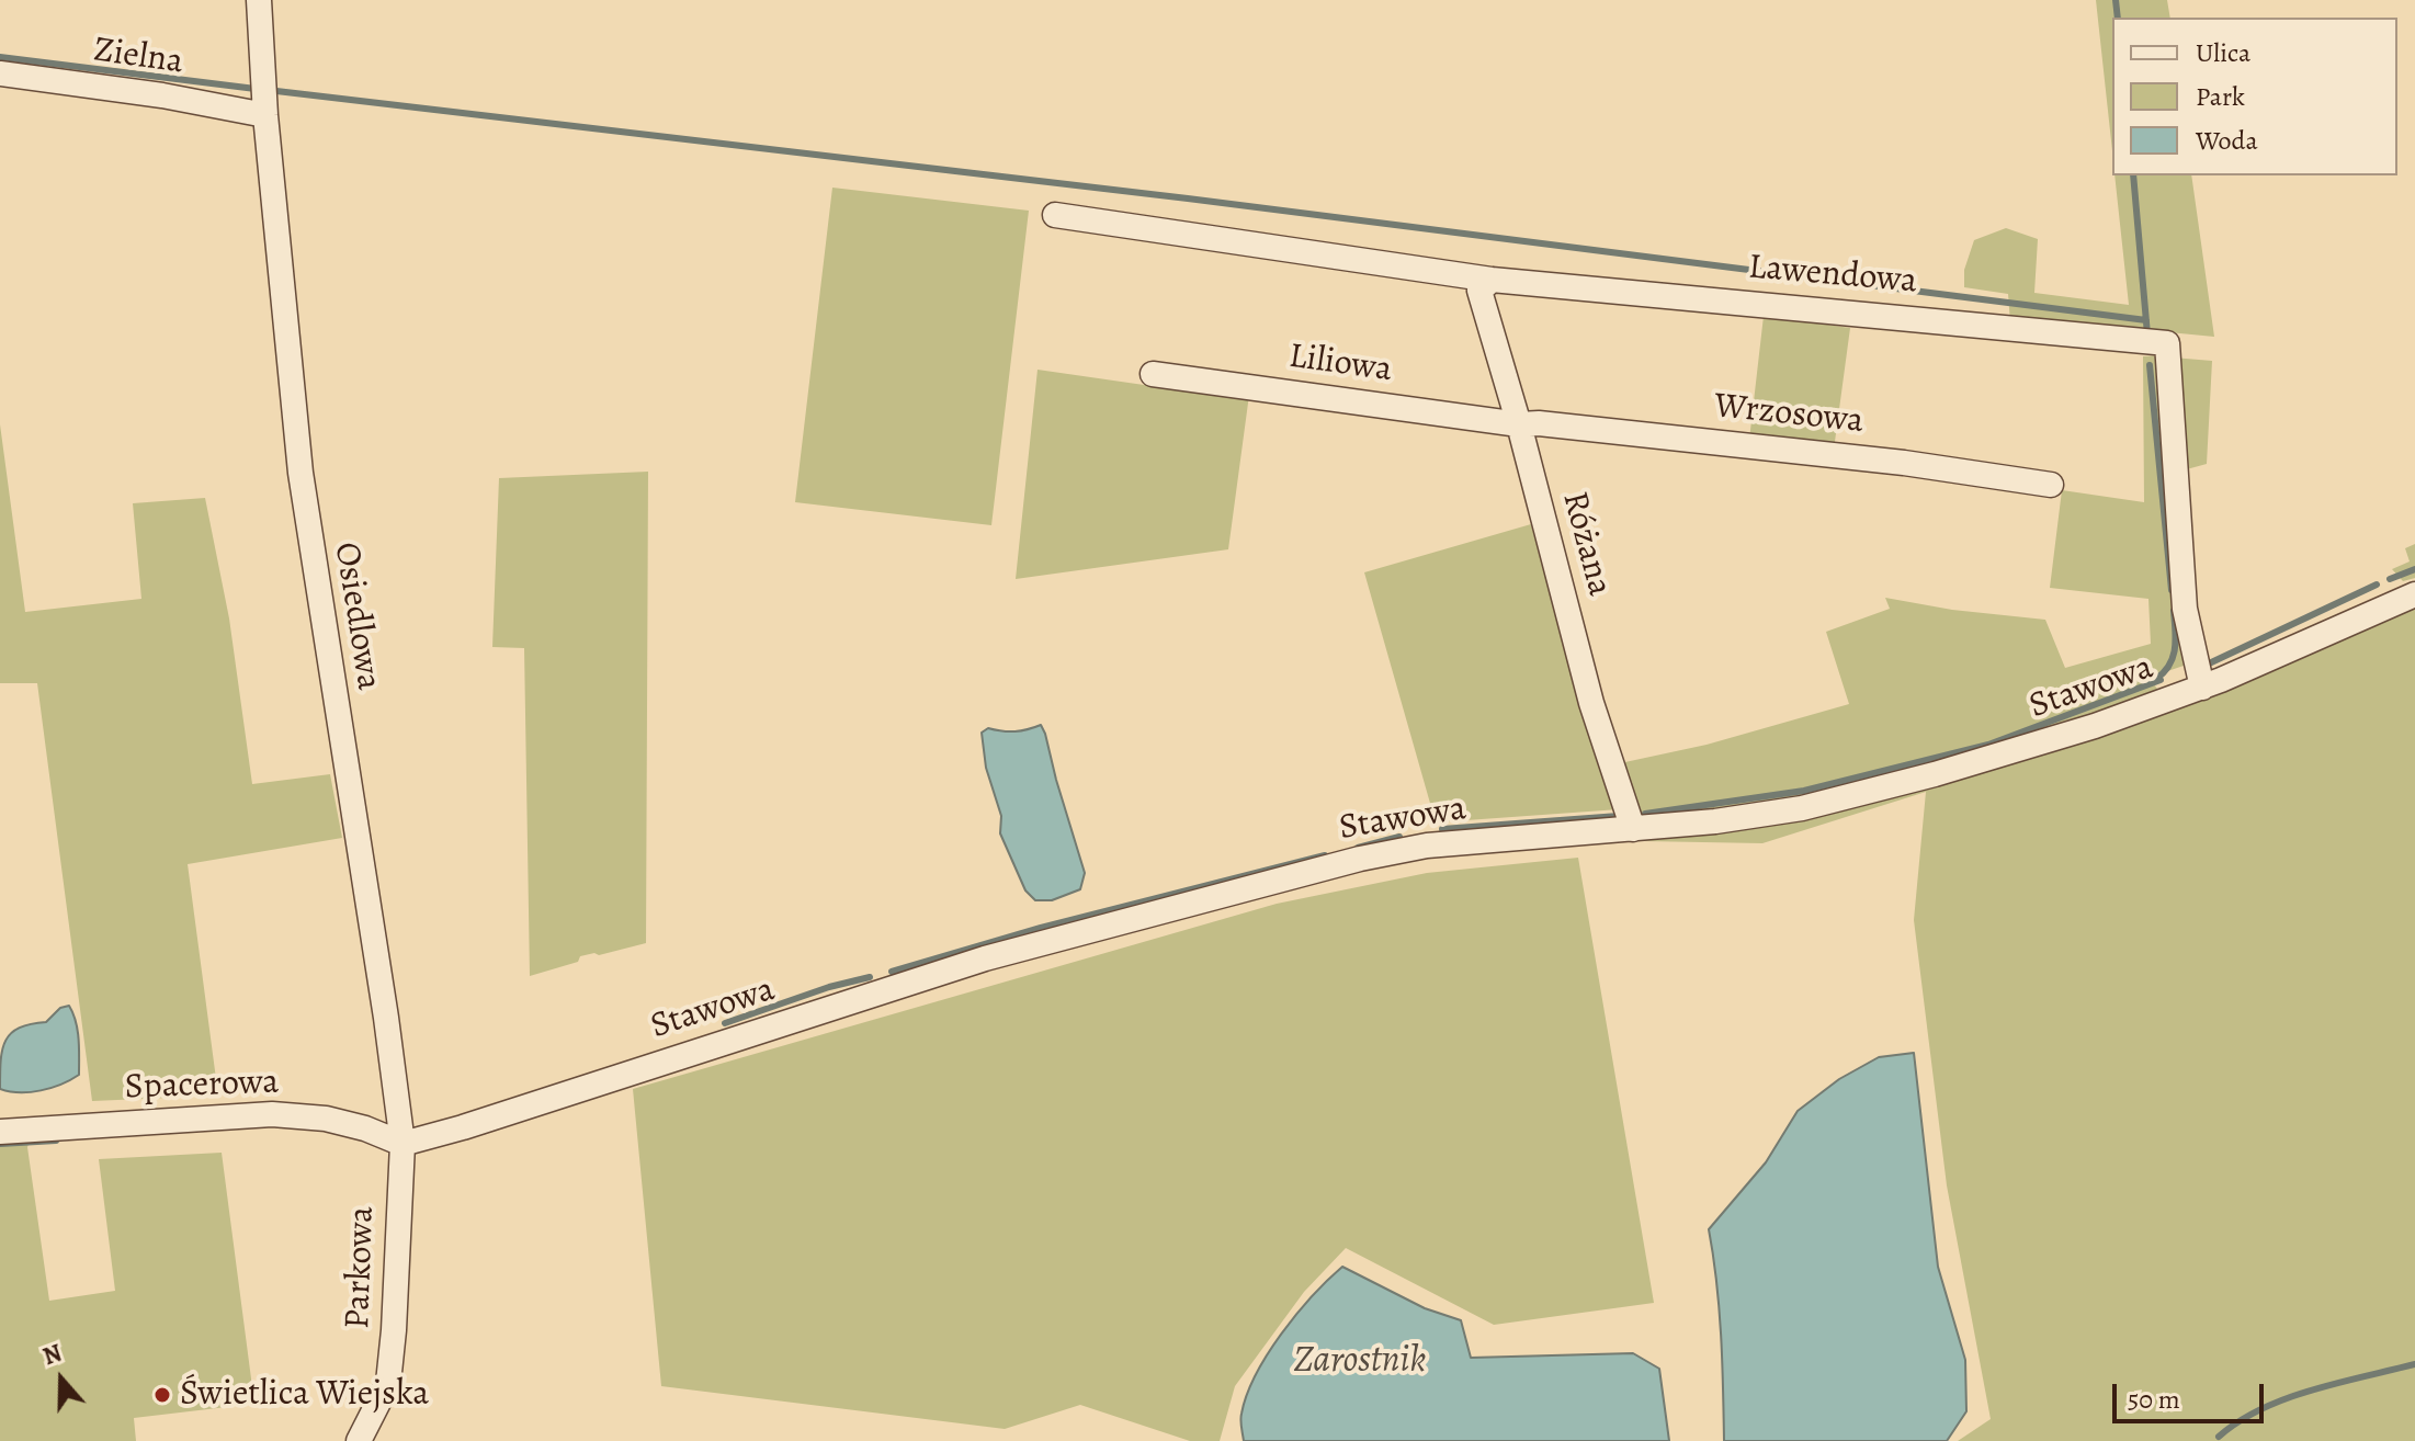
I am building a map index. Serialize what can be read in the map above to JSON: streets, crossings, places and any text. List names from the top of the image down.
{
  "streets": {
    "street": [
      "Zielna",
      "Lawendowa",
      "Liliowa",
      "Wrzosowa",
      "Różana",
      "Osiedlowa",
      "Stawowa",
      "Spacerowa",
      "Parkowa"
    ]
  },
  "crossings": [
    ["Zielna", "Osiedlowa"],
    ["Lawendowa", "Różana"],
    ["Lawendowa", "Stawowa"],
    ["Liliowa", "Wrzosowa"],
    ["Liliowa", "Różana"],
    ["Wrzosowa", "Różana"],
    ["Różana", "Stawowa"],
    ["Osiedlowa", "Stawowa"],
    ["Osiedlowa", "Spacerowa"],
    ["Osiedlowa", "Parkowa"],
    ["Stawowa", "Spacerowa"],
    ["Stawowa", "Parkowa"],
    ["Spacerowa", "Parkowa"]
  ],
  "water": ["Zarostnik"],
  "places": ["Świetlica Wiejska"],
  "legend": ["Ulica", "Park", "Woda"],
  "scale_bar": "50 m",
  "north": "top"
}
